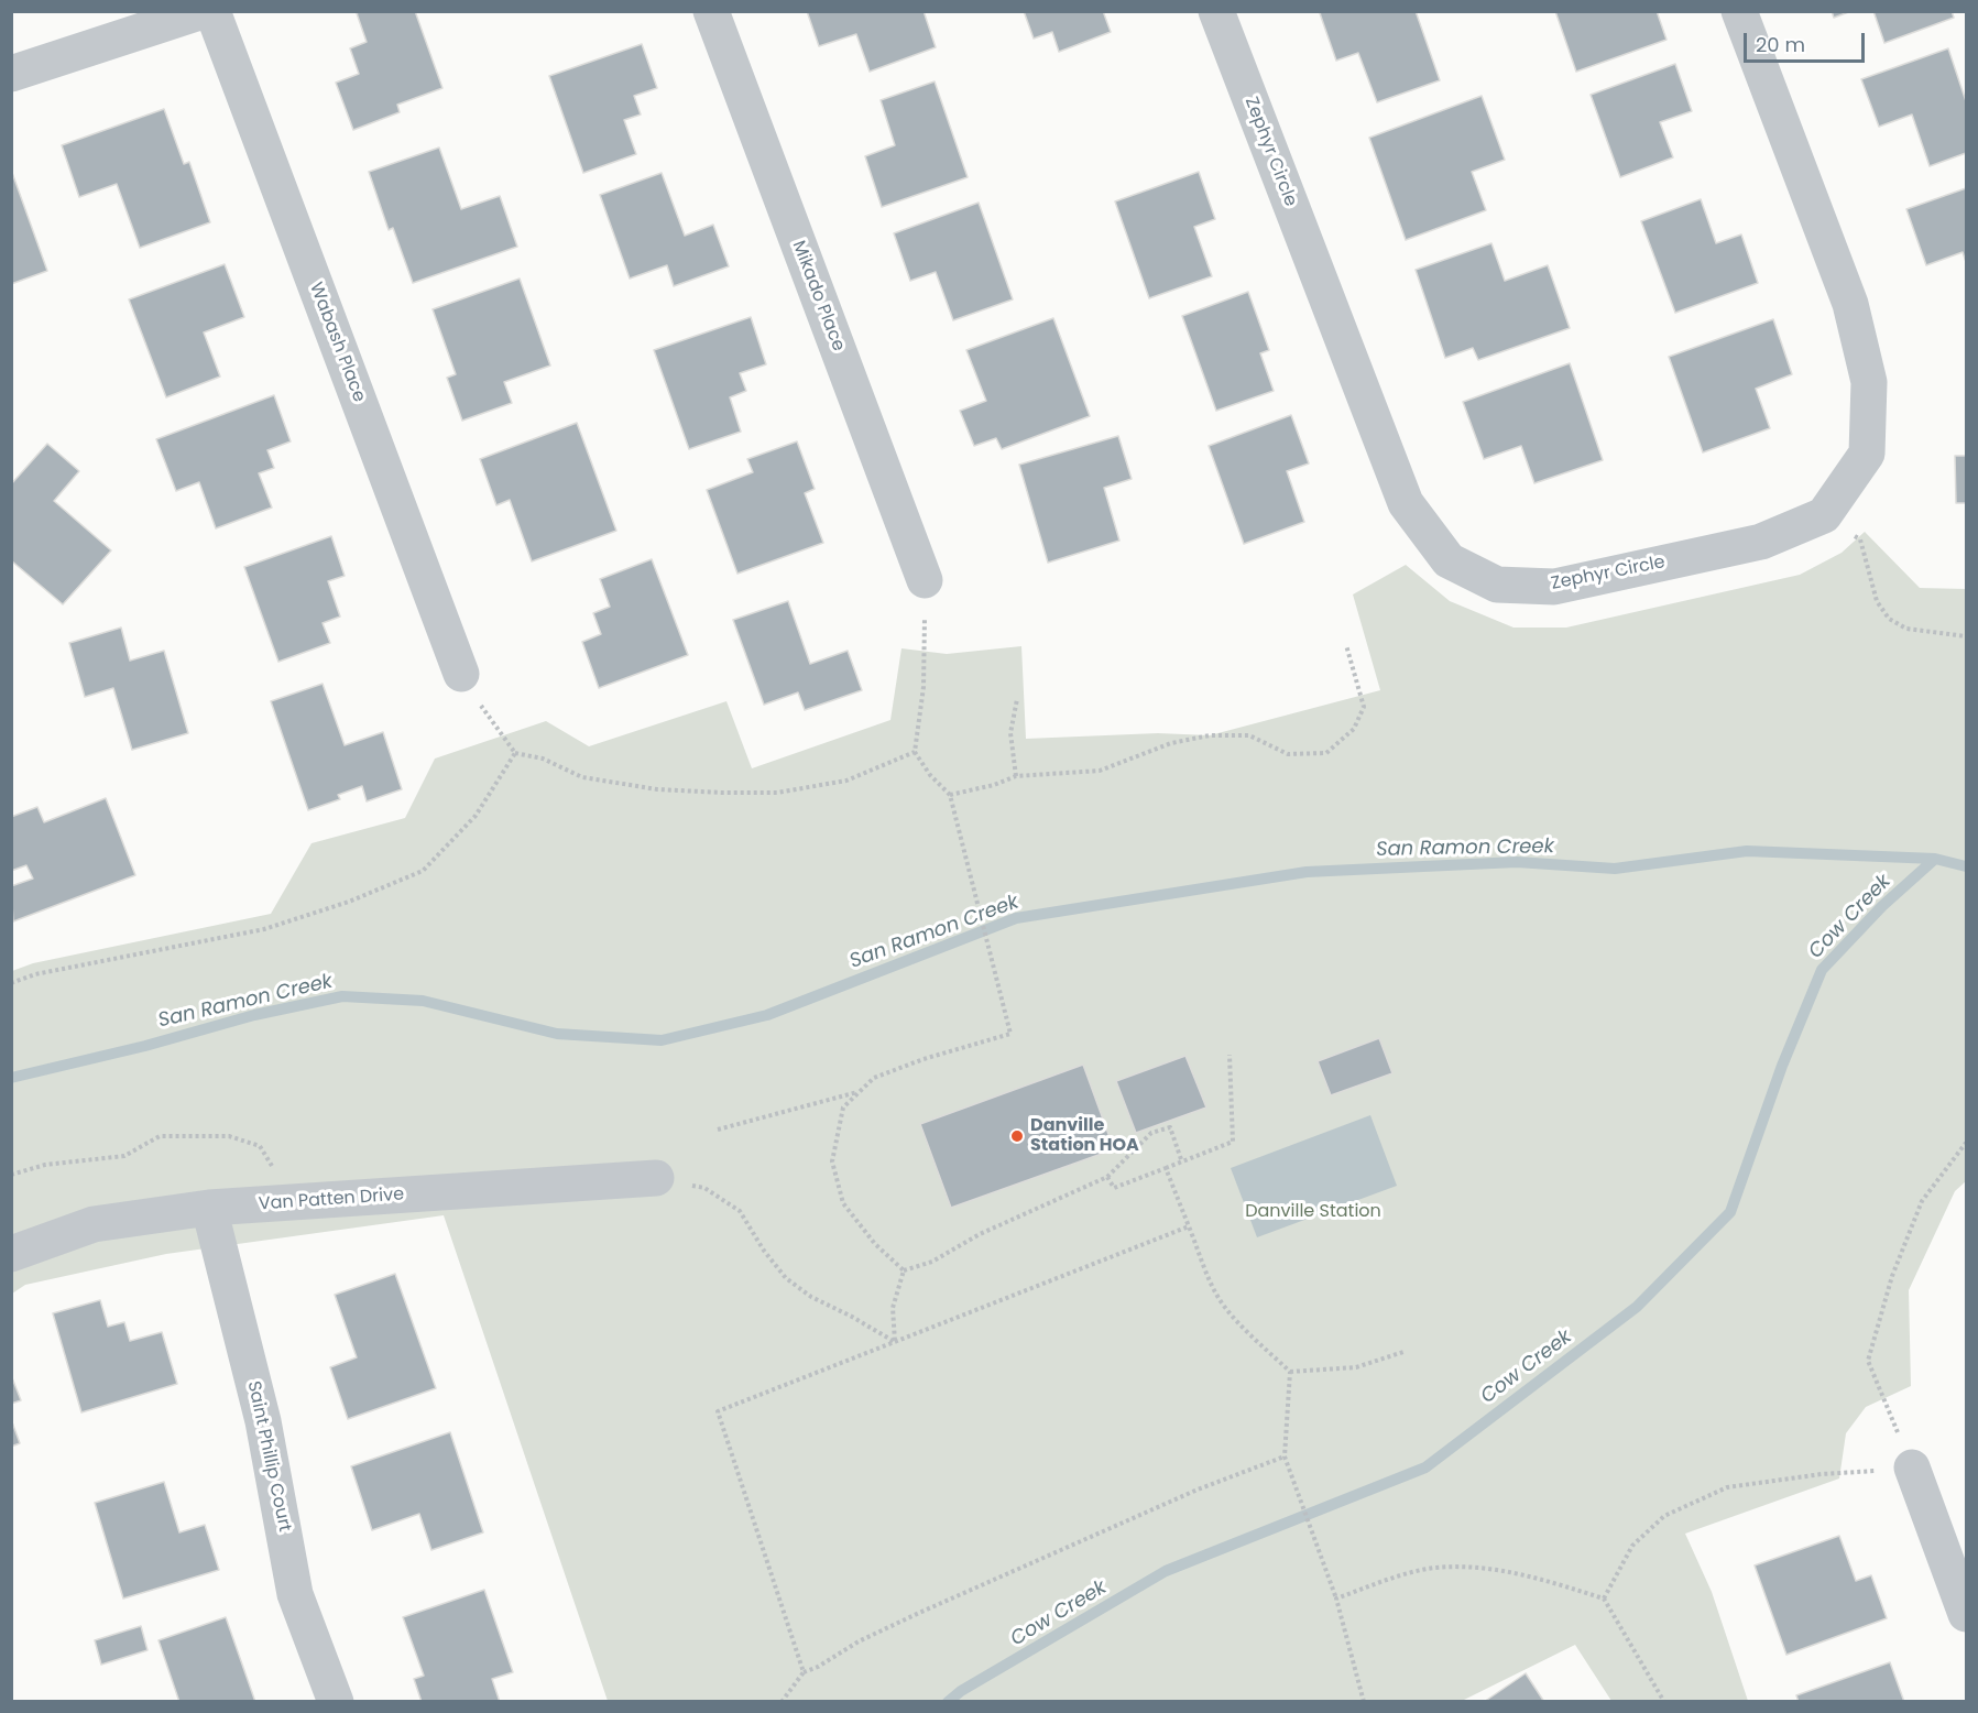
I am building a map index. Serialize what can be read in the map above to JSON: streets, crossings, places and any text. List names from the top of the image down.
{
  "streets": {
    "street": [
      "Zephyr Circle",
      "Mikado Place",
      "Wabash Place",
      "Van Patten Drive",
      "Saint Phillip Court"
    ]
  },
  "crossings": [
    ["Van Patten Drive", "Saint Phillip Court"]
  ],
  "water": ["San Ramon Creek", "Cow Creek"],
  "parks": ["Danville Station"],
  "places": ["Danville Station HOA"],
  "scale_bar": "20 m"
}
